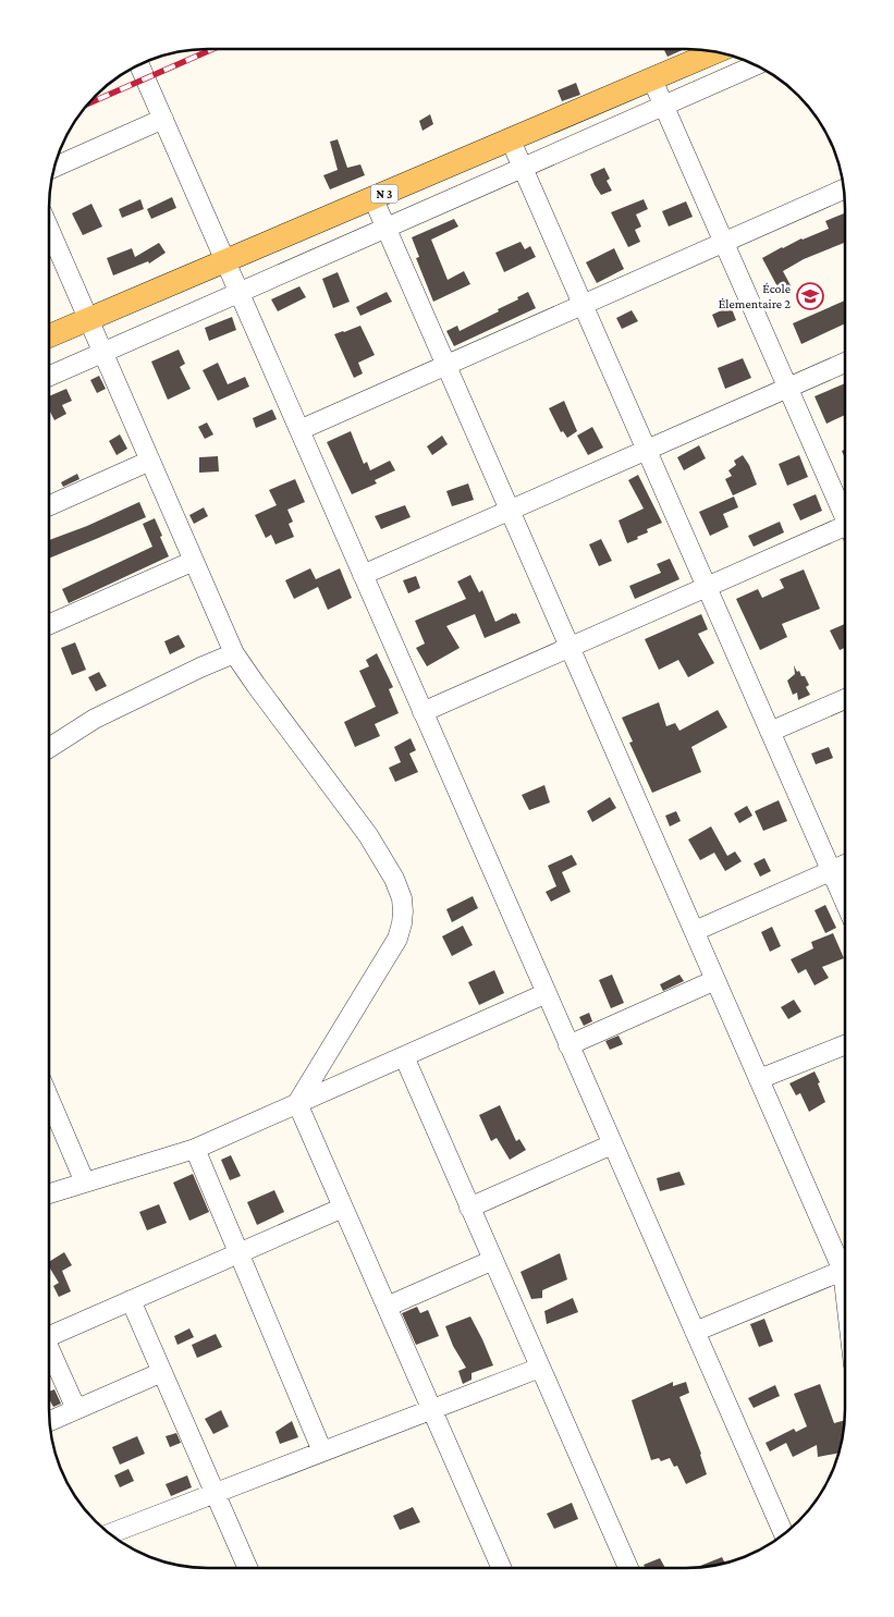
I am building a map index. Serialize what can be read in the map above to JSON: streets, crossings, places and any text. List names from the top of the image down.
{
  "streets": {
    "main road": ["N 3"]
  },
  "places": {
    "school or university": ["École Élementaire 2"]
  }
}
